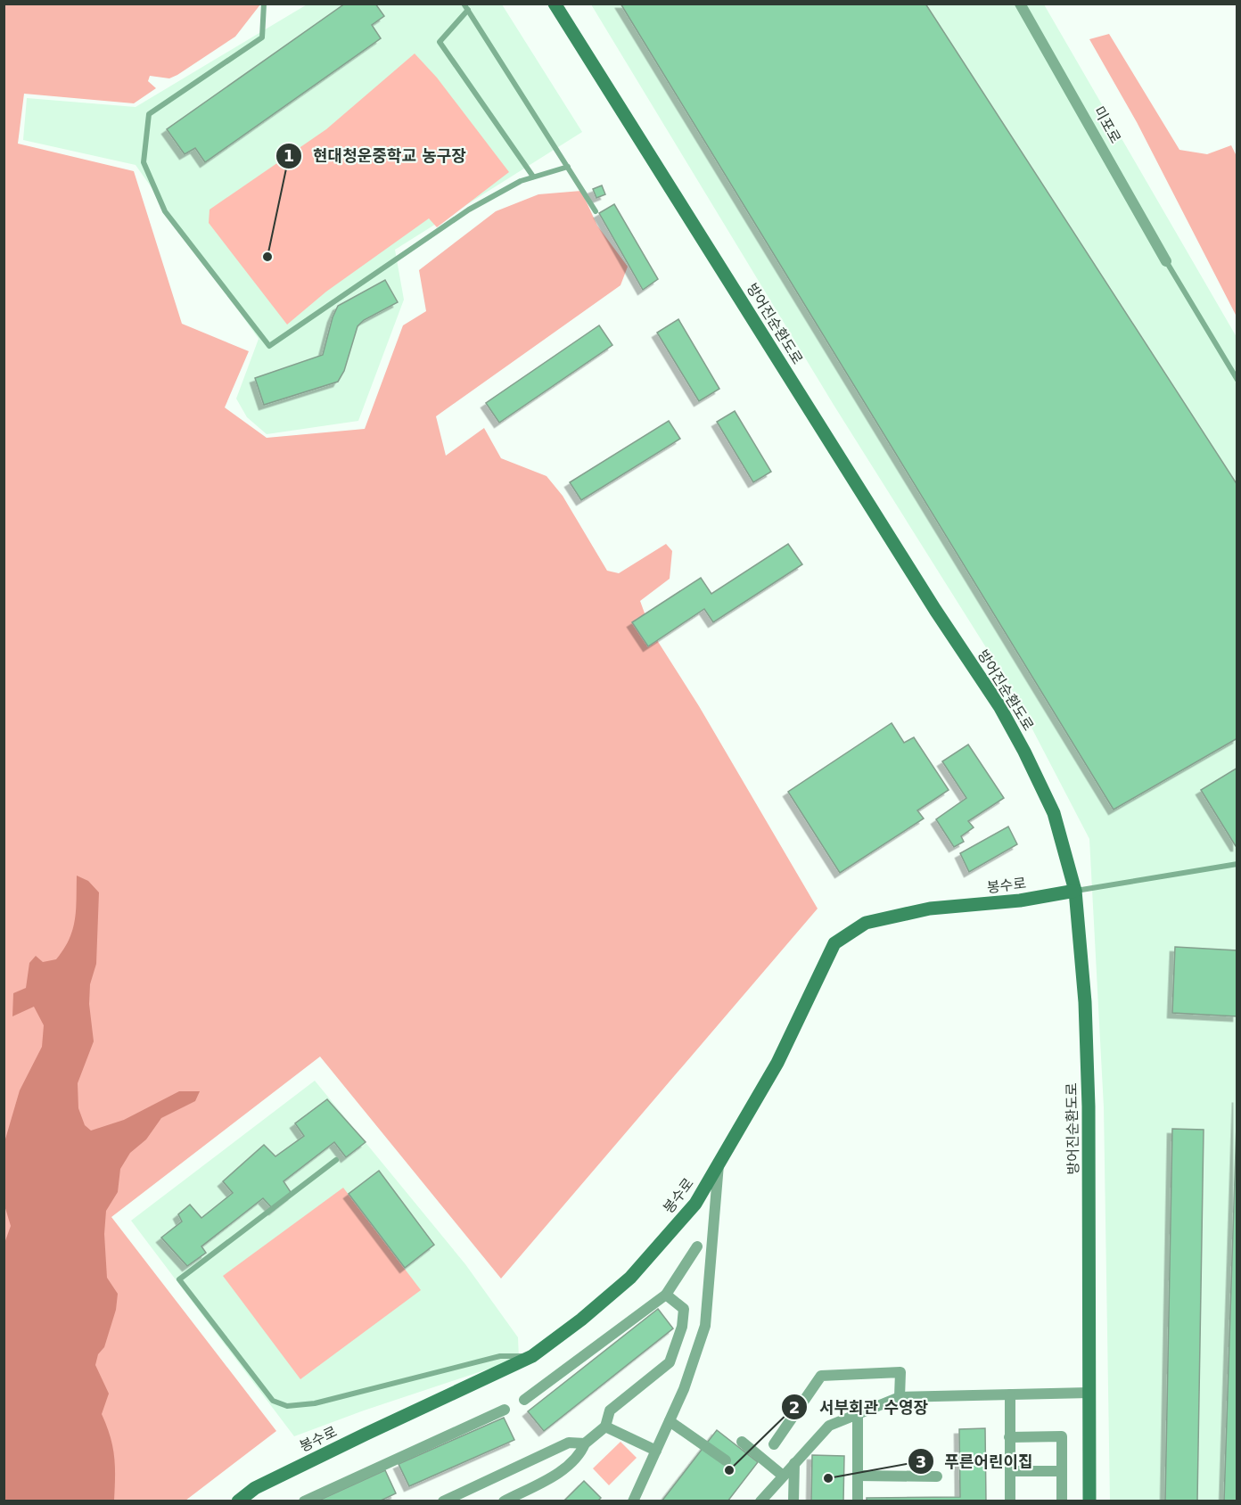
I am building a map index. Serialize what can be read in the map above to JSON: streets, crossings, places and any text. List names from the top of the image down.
{
  "streets": {
    "main road": ["방어진순환도로", "봉수로"],
    "street": ["미포로"]
  },
  "crossings": [
    ["방어진순환도로", "봉수로"]
  ],
  "places": ["현대청운중학교 농구장", "서부회관 수영장", "푸른어린이집"]
}
